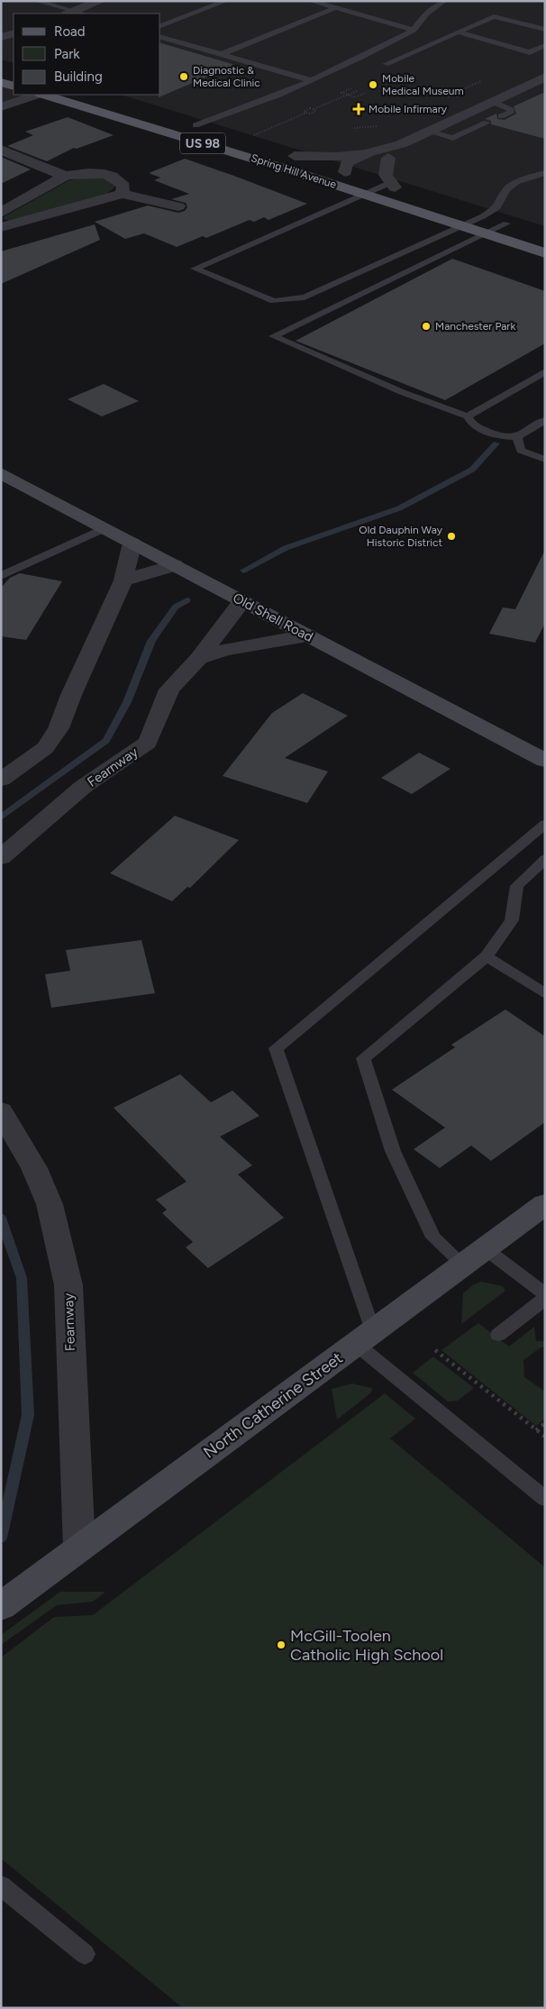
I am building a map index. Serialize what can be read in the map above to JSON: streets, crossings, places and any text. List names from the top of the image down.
{
  "streets": {
    "main road": ["US 98", "Spring Hill Avenue"],
    "street": ["Old Shell Road", "Fearnway", "North Catherine Street"]
  },
  "crossings": [
    ["Old Shell Road", "Fearnway"],
    ["Fearnway", "North Catherine Street"]
  ],
  "places": {
    "other": [
      "Diagnostic & Medical Clinic",
      "Mobile Medical Museum",
      "Manchester Park",
      "Old Dauphin Way Historic District",
      "McGill-Toolen Catholic High School"
    ],
    "health": ["Mobile Infirmary"]
  },
  "legend": ["Road", "Park", "Building"]
}
